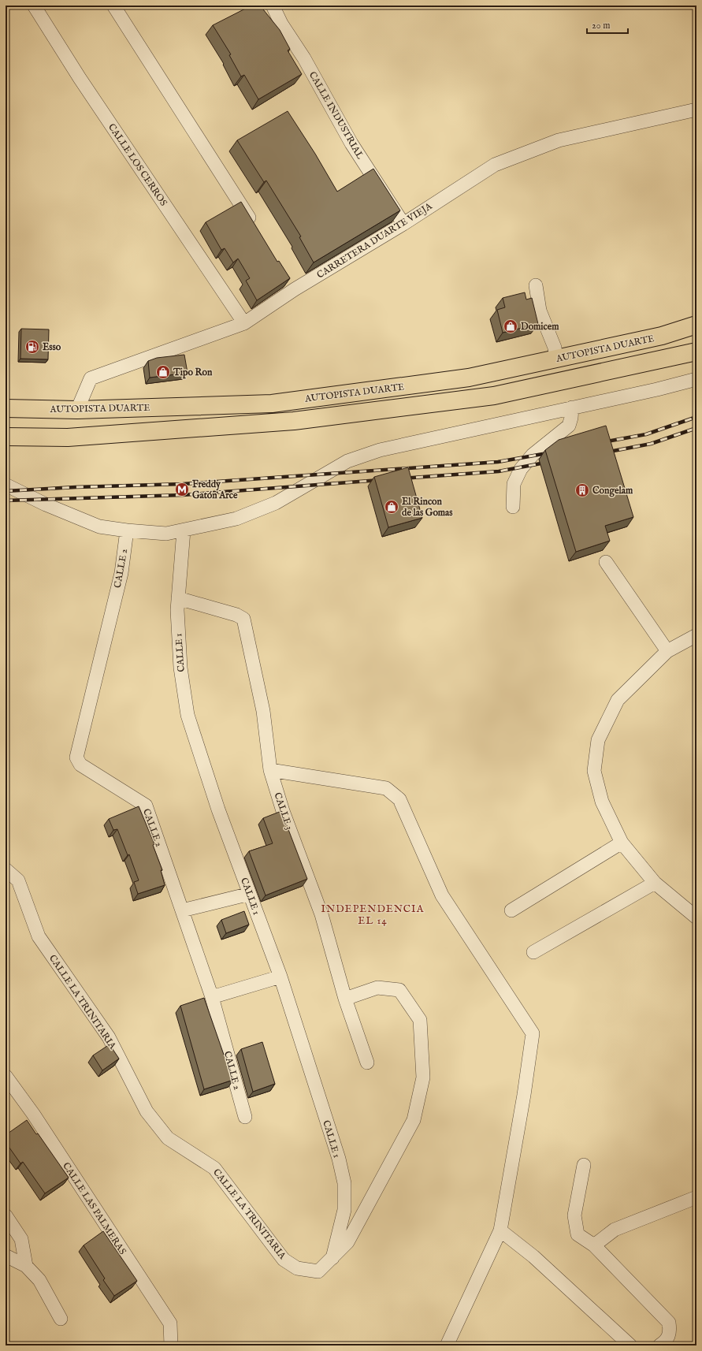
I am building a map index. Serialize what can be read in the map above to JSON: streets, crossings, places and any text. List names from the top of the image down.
{
  "streets": {
    "highway": ["AUTOPISTA DUARTE"],
    "street": [
      "CALLE INDUSTRIAL",
      "CALLE LOS CERROS",
      "CARRETERA DUARTE VIEJA",
      "CALLE 2",
      "CALLE 1",
      "CALLE 3",
      "CALLE LA TRINITARIA",
      "CALLE LAS PALMERAS"
    ]
  },
  "crossings": [
    ["CALLE INDUSTRIAL", "CARRETERA DUARTE VIEJA"],
    ["CALLE LOS CERROS", "CARRETERA DUARTE VIEJA"],
    ["CARRETERA DUARTE VIEJA", "AUTOPISTA DUARTE"],
    ["CALLE 1", "CALLE 3"],
    ["CALLE 1", "CALLE LA TRINITARIA"],
    ["CALLE 3", "CALLE LA TRINITARIA"]
  ],
  "districts": ["INDEPENDENCIA EL 14"],
  "places": {
    "shop": ["Domicem", "Tipo Ron", "El Rincon de las Gomas"],
    "fuel station": ["Esso"],
    "metro station": ["Freddy Gatón Arce"],
    "building": ["Congelam"]
  },
  "scale_bar": "20 m"
}
